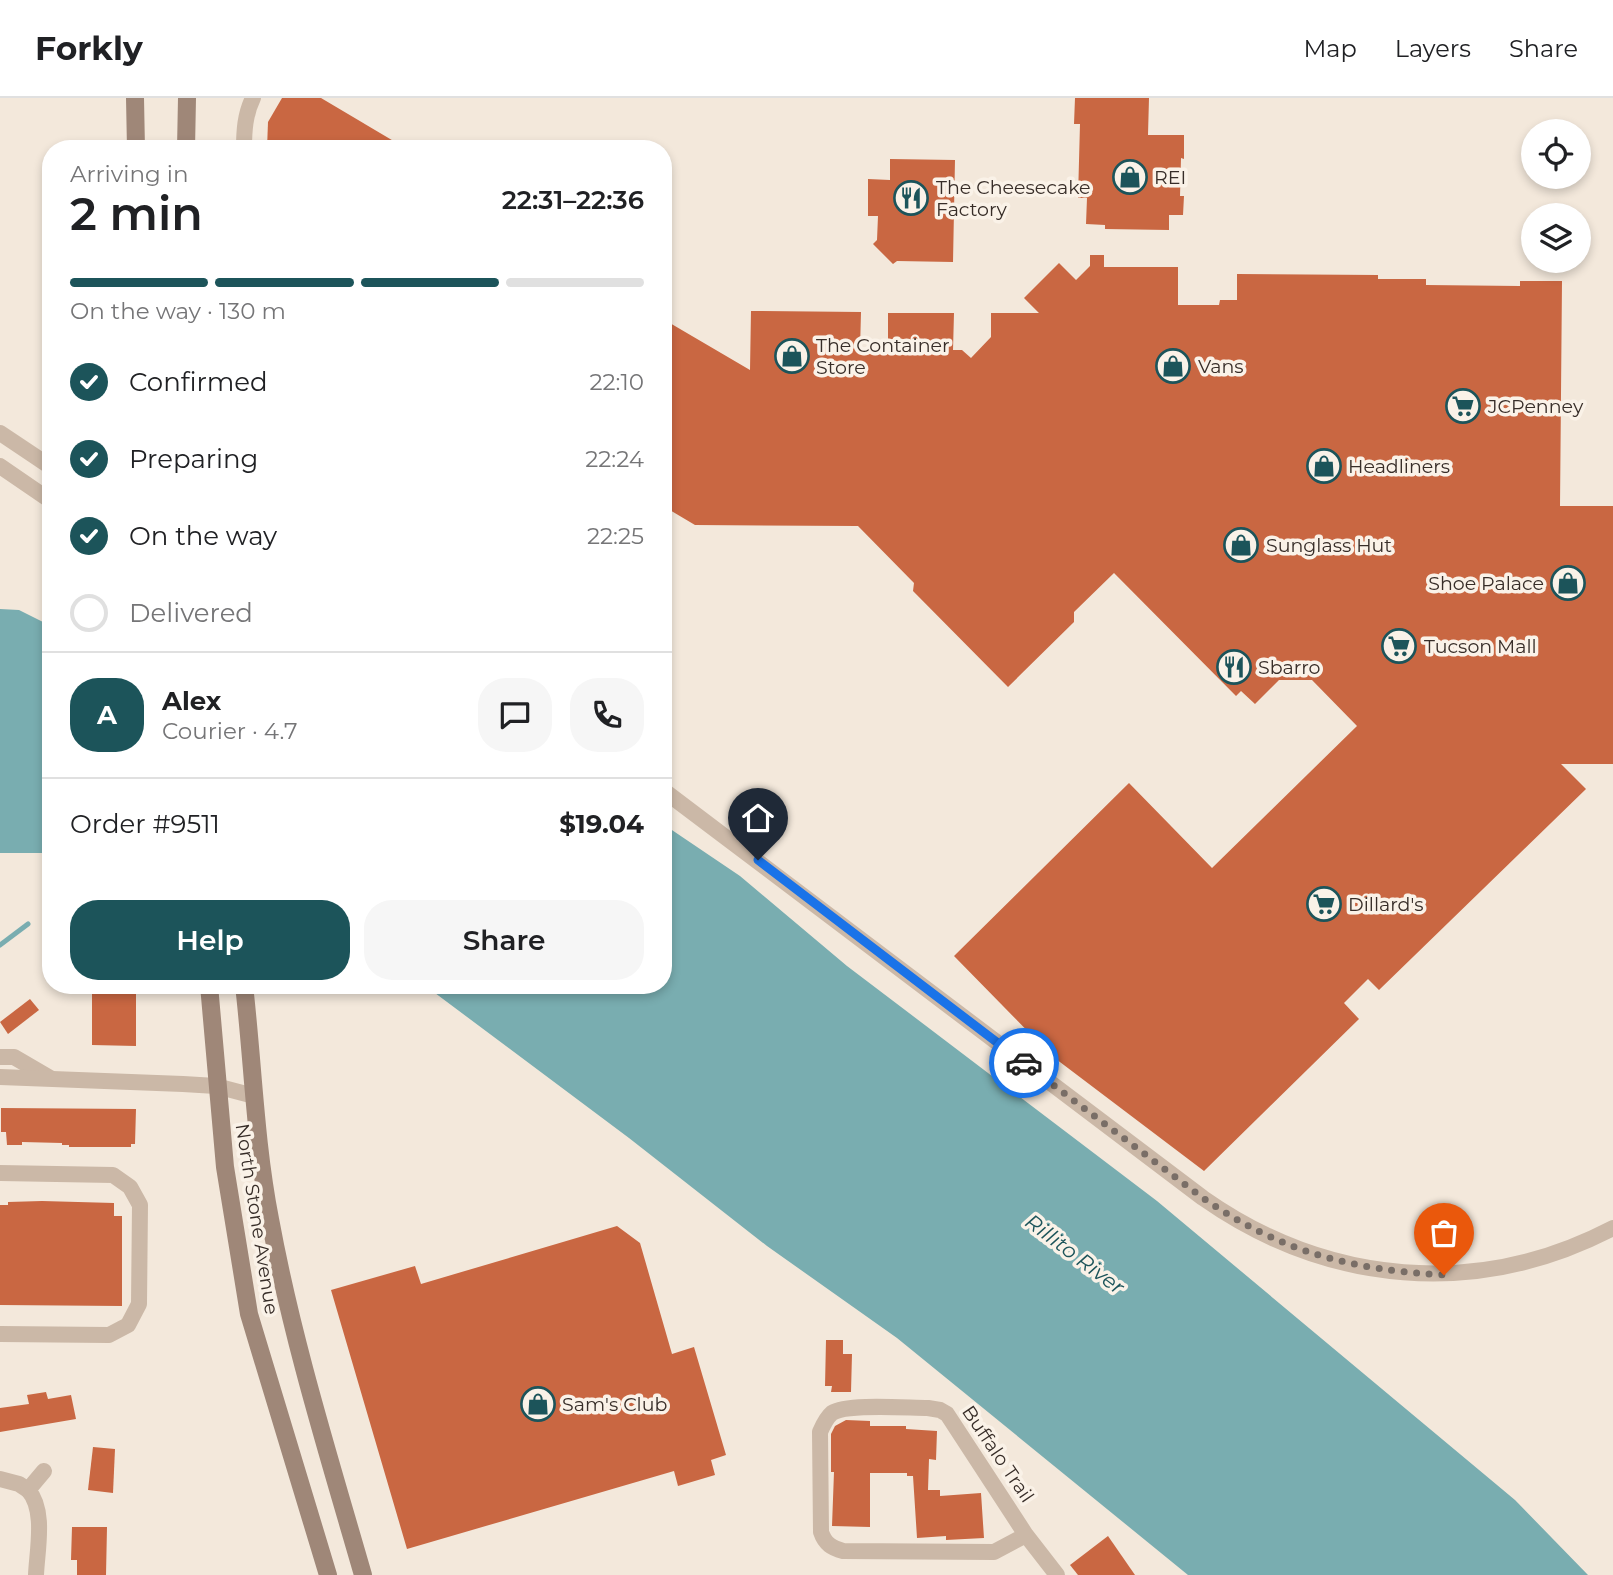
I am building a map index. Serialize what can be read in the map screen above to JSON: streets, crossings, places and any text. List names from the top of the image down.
{
  "streets": {
    "main road": ["North Stone Avenue"],
    "street": ["Buffalo Trail"]
  },
  "water": ["Rillito River"],
  "places": {
    "shop": [
      "REI",
      "The Container Store",
      "Vans",
      "Headliners",
      "Sunglass Hut",
      "Shoe Palace",
      "Sam's Club"
    ],
    "restaurant": ["The Cheesecake Factory", "Sbarro"],
    "supermarket": ["JCPenney", "Tucson Mall", "Dillard's"]
  },
  "page": {
    "header": "Forkly",
    "nav": ["Map", "Layers", "Share"],
    "heading": ["2 min", "Arriving in", "22:31–22:36"],
    "panel": [
      "Alex",
      "Courier · 4.7",
      "Order #9511",
      "$19.04"
    ],
    "bar": "On the way · 130 m",
    "list": [
      ["Confirmed", "22:10"],
      ["Preparing", "22:24"],
      ["On the way", "22:25"],
      "Delivered"
    ],
    "round": "A",
    "buttons": ["Help", "Share"]
  }
}
